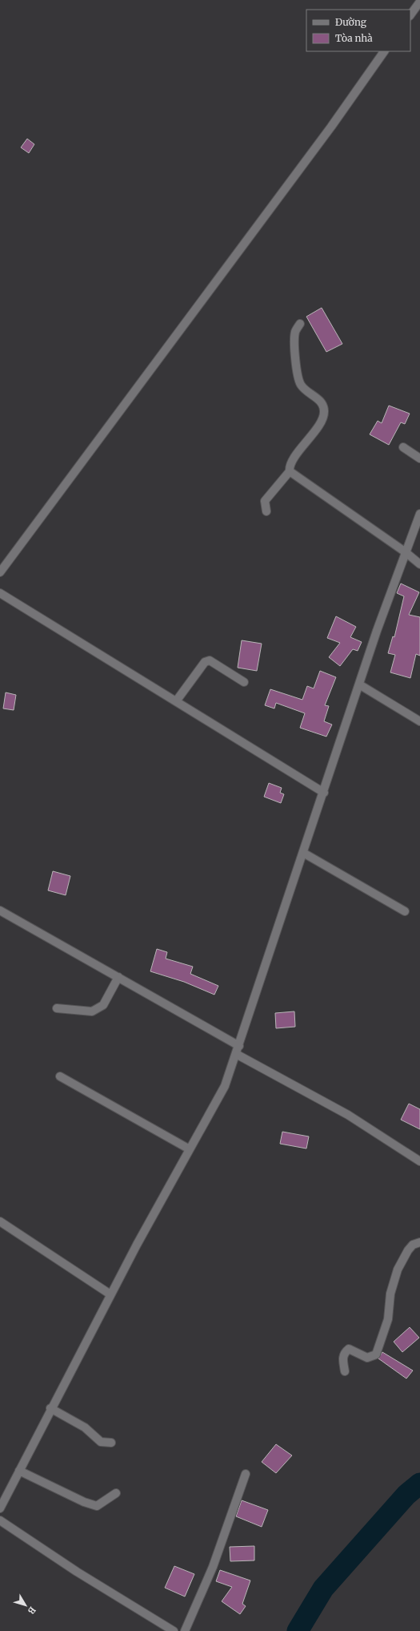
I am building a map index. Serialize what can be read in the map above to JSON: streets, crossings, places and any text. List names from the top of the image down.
{
  "legend": ["Đường", "Tòa nhà"],
  "north": "bottom right"
}
